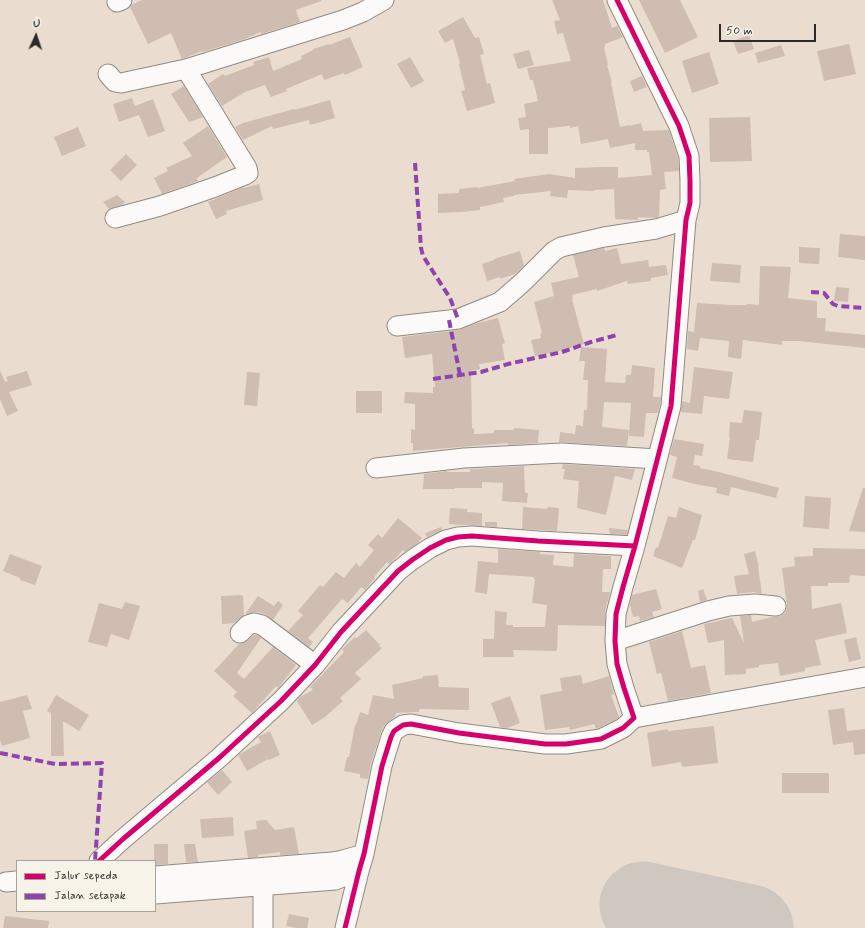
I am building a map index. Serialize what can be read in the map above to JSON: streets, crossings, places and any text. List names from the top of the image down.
{
  "legend": ["Jalur sepeda", "Jalan setapak"],
  "scale_bar": "50 m",
  "north": "top"
}
